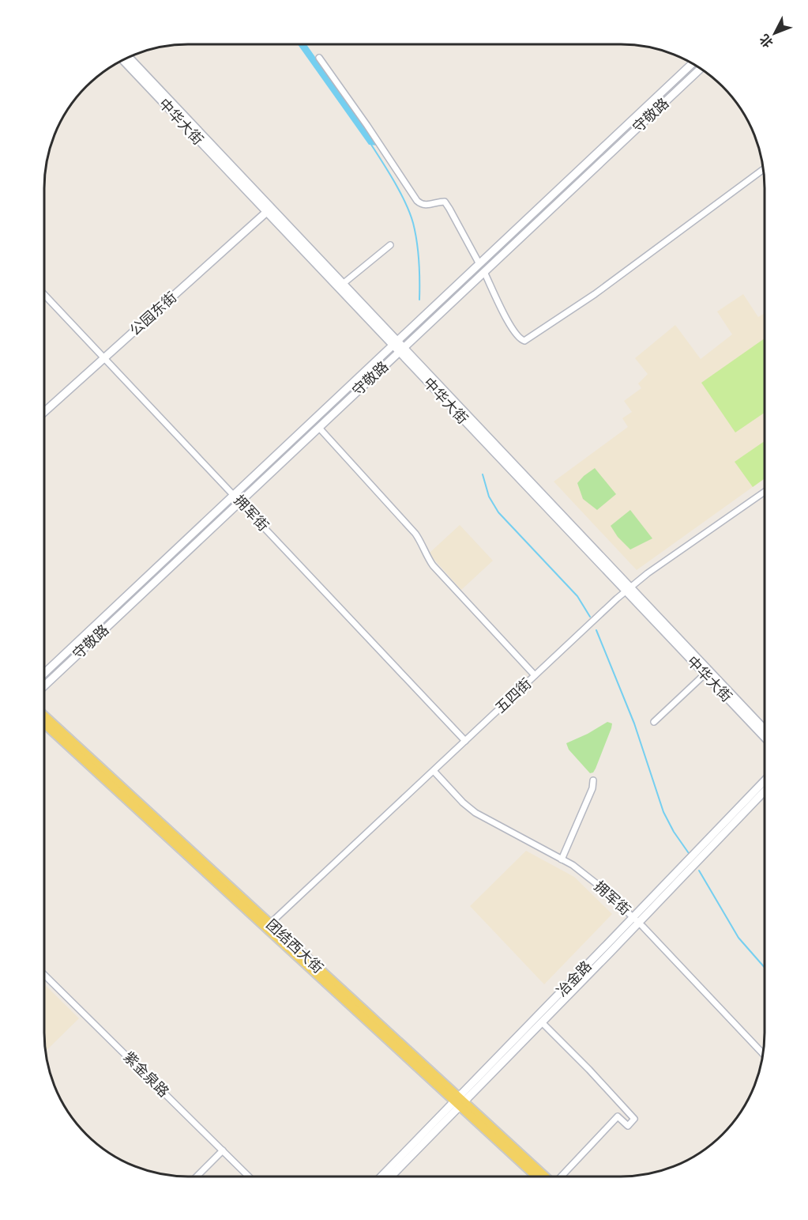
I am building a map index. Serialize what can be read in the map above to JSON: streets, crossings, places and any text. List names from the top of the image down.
{
  "streets": {
    "main road": ["团结西大街"],
    "street": [
      "守敬路",
      "中华大街",
      "公园东街",
      "拥军街",
      "五四街",
      "冶金路",
      "紫金泉路"
    ]
  },
  "crossings": [
    ["守敬路", "中华大街"],
    ["守敬路", "拥军街"],
    ["中华大街", "公园东街"],
    ["中华大街", "五四街"],
    ["公园东街", "拥军街"],
    ["拥军街", "五四街"],
    ["拥军街", "冶金路"],
    ["五四街", "团结西大街"],
    ["团结西大街", "冶金路"]
  ],
  "north": "bottom left"
}
